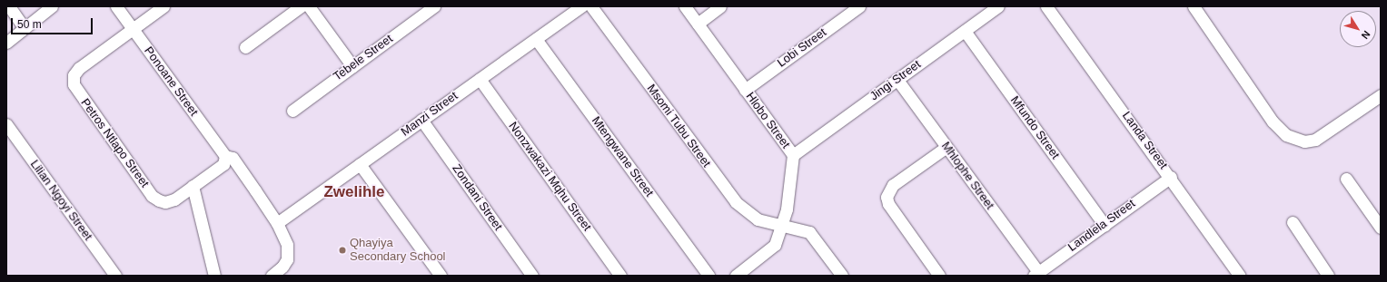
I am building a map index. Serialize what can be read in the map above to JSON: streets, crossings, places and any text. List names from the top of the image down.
{
  "streets": {
    "street": [
      "Lobi Street",
      "Tebele Street",
      "Jingi Street",
      "Ponoane Street",
      "Manzi Street",
      "Hlobo Street",
      "Msomi Tubu Street",
      "Mfundo Street",
      "Landa Street",
      "Petros Ntlapo Street",
      "Mtengwane Street",
      "Mhlophe Street",
      "Nonzwakazi Mqhu Street",
      "Zondani Street",
      "Lilian Ngoyi Street",
      "Landlela Street"
    ]
  },
  "crossings": [
    ["Lobi Street", "Hlobo Street"],
    ["Jingi Street", "Hlobo Street"],
    ["Jingi Street", "Mfundo Street"],
    ["Jingi Street", "Mhlophe Street"],
    ["Ponoane Street", "Manzi Street"],
    ["Ponoane Street", "Petros Ntlapo Street"],
    ["Manzi Street", "Mtengwane Street"],
    ["Manzi Street", "Nonzwakazi Mqhu Street"],
    ["Manzi Street", "Zondani Street"],
    ["Hlobo Street", "Msomi Tubu Street"],
    ["Mfundo Street", "Landlela Street"],
    ["Landa Street", "Landlela Street"],
    ["Mhlophe Street", "Landlela Street"]
  ],
  "districts": ["Zwelihle"],
  "places": ["Qhayiya Secondary School"],
  "scale_bar": "50 m",
  "north": "bottom right"
}
